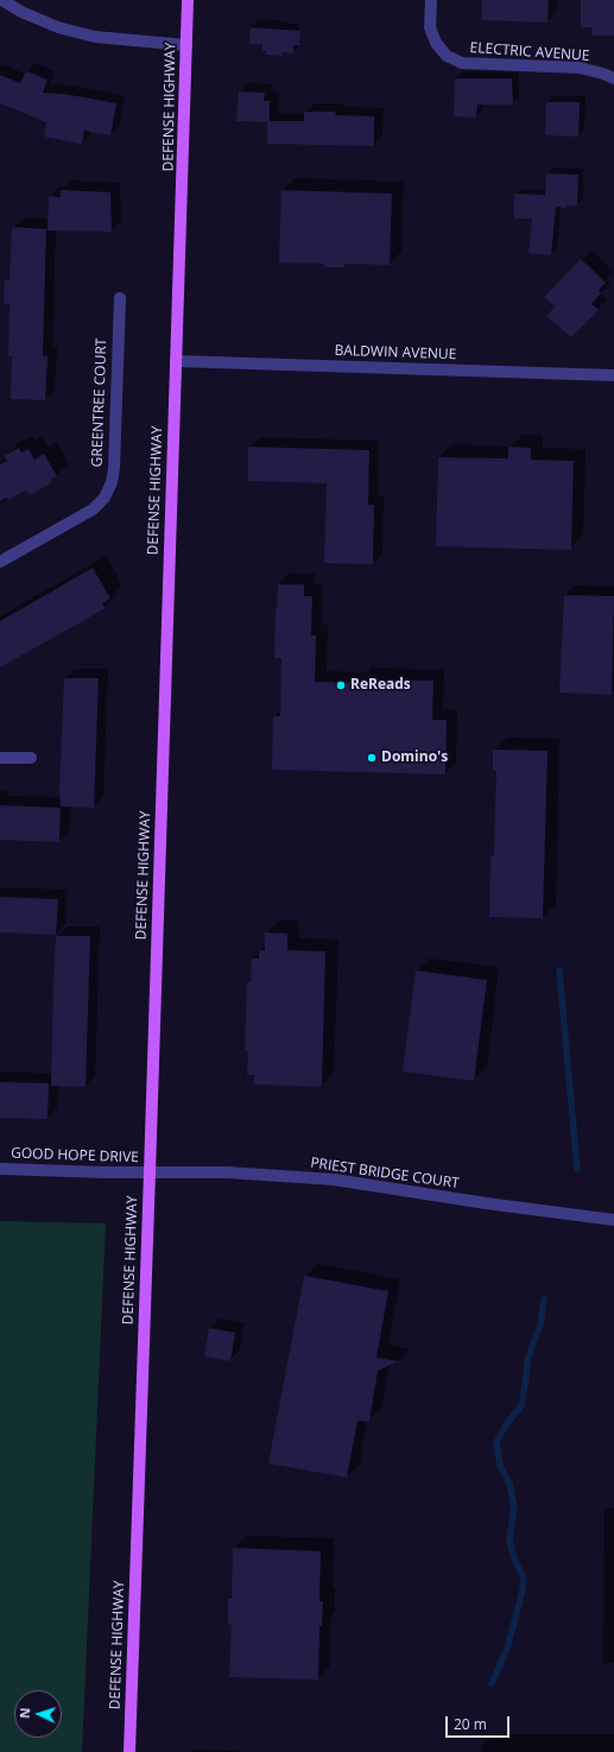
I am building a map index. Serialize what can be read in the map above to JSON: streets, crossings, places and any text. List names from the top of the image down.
{
  "streets": {
    "main road": ["DEFENSE HIGHWAY"],
    "street": [
      "ELECTRIC AVENUE",
      "BALDWIN AVENUE",
      "GREENTREE COURT",
      "GOOD HOPE DRIVE",
      "PRIEST BRIDGE COURT"
    ]
  },
  "crossings": [
    ["DEFENSE HIGHWAY", "BALDWIN AVENUE"],
    ["DEFENSE HIGHWAY", "GOOD HOPE DRIVE"],
    ["DEFENSE HIGHWAY", "PRIEST BRIDGE COURT"],
    ["GOOD HOPE DRIVE", "PRIEST BRIDGE COURT"]
  ],
  "places": ["ReReads", "Domino's"],
  "scale_bar": "20 m",
  "north": "left"
}
